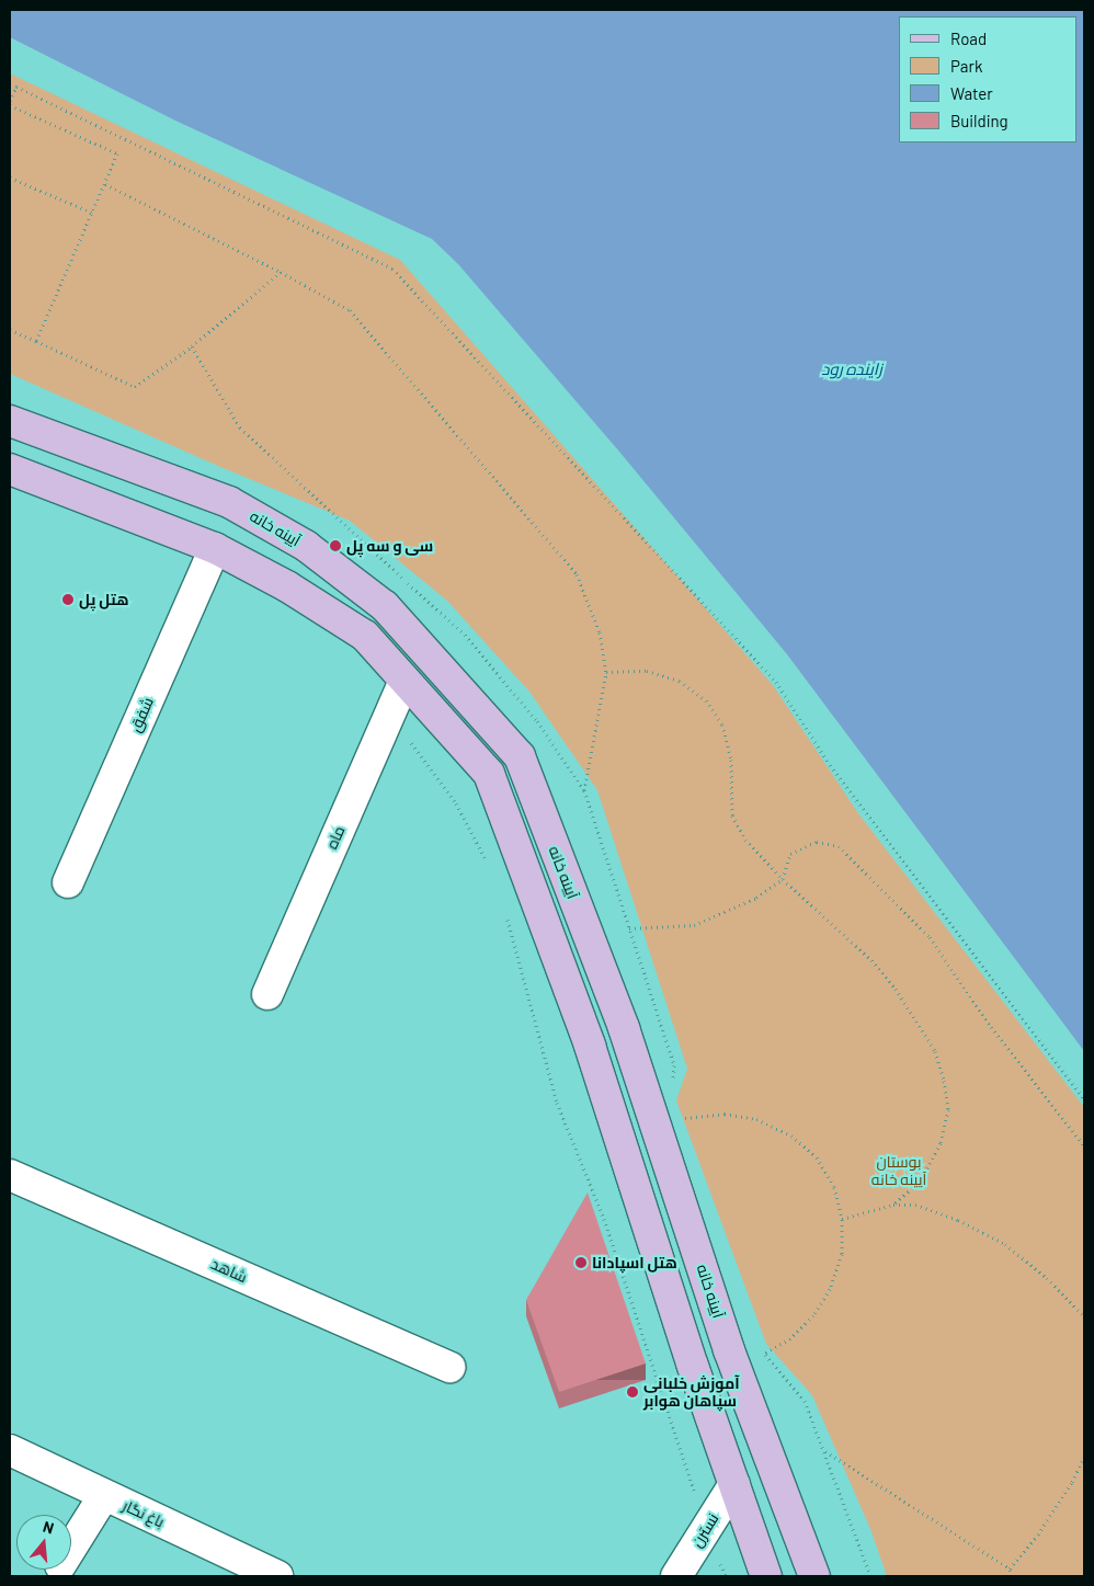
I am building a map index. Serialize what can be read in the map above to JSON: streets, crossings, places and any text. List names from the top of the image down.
{
  "streets": {
    "main road": ["آیینه خانه"],
    "street": [
      "شفق",
      "ماه",
      "شاهد",
      "باغ نگار",
      "نسترن"
    ]
  },
  "water": ["زاینده رود"],
  "parks": ["بوستان آیینه خانه"],
  "places": [
    "سی و سه پل",
    "هتل پل",
    "هتل اسپادانا",
    "آموزش خلبانی سپاهان هوابر"
  ],
  "legend": [
    "Road",
    "Park",
    "Water",
    "Building"
  ],
  "north": "top"
}
